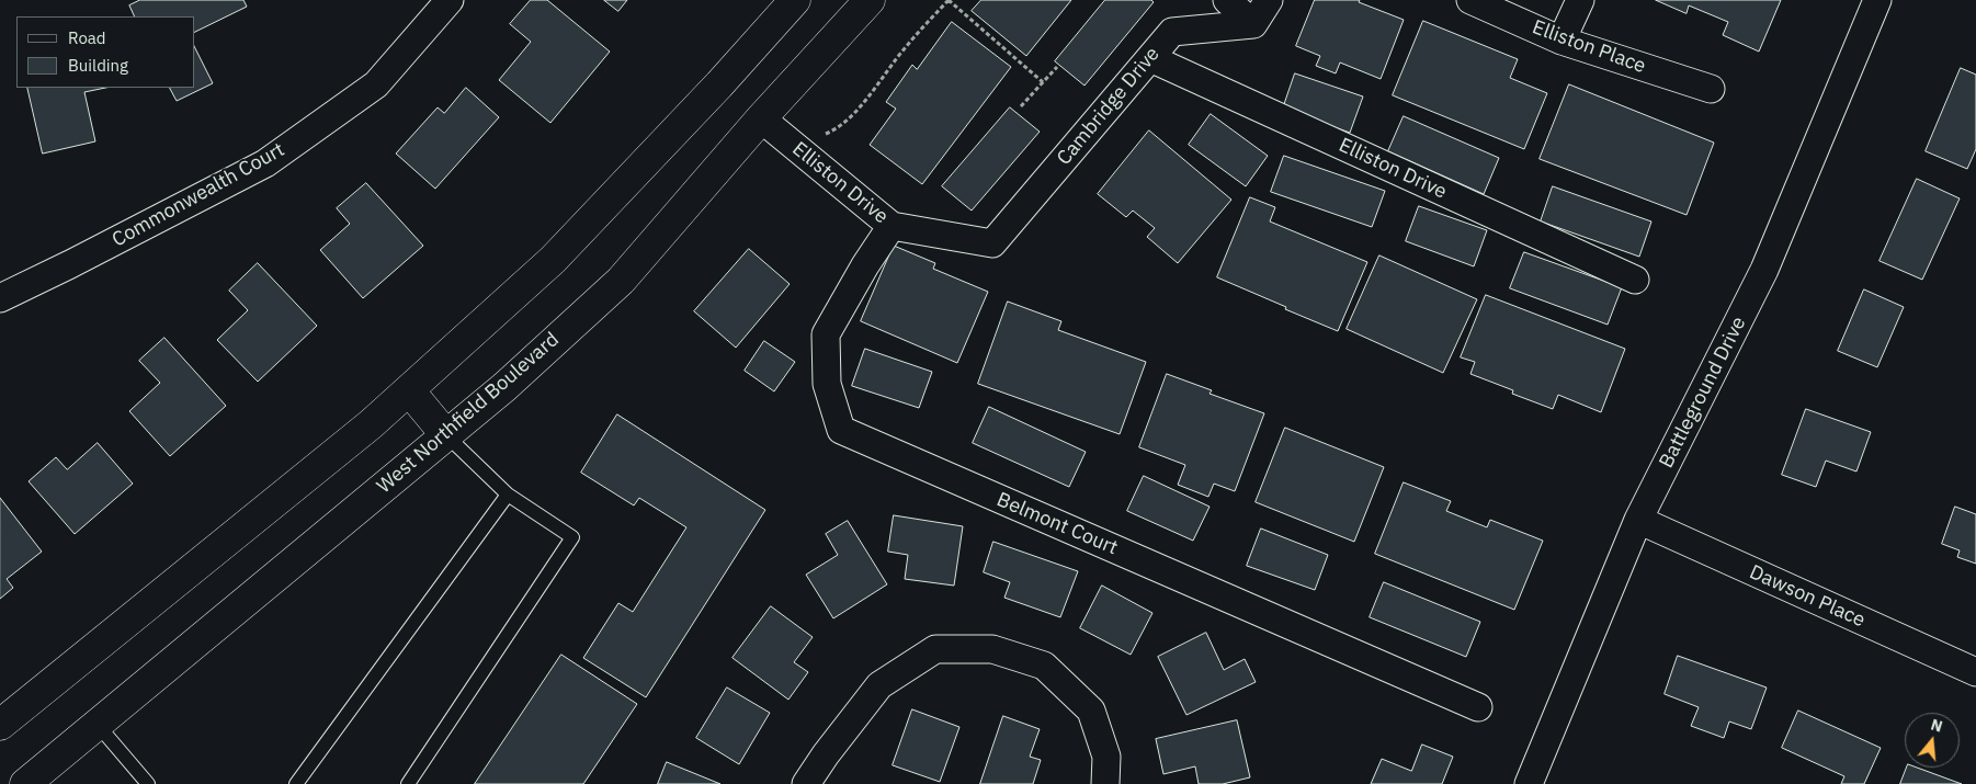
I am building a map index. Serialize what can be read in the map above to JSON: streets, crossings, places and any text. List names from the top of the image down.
{
  "streets": {
    "main road": ["West Northfield Boulevard"],
    "street": [
      "Elliston Place",
      "Cambridge Drive",
      "Elliston Drive",
      "Commonwealth Court",
      "Battleground Drive",
      "Belmont Court",
      "Dawson Place"
    ]
  },
  "crossings": [
    ["Cambridge Drive", "Elliston Drive"],
    ["Elliston Drive", "West Northfield Boulevard"],
    ["Elliston Drive", "Belmont Court"],
    ["Battleground Drive", "Dawson Place"]
  ],
  "legend": ["Road", "Building"],
  "north": "top"
}
